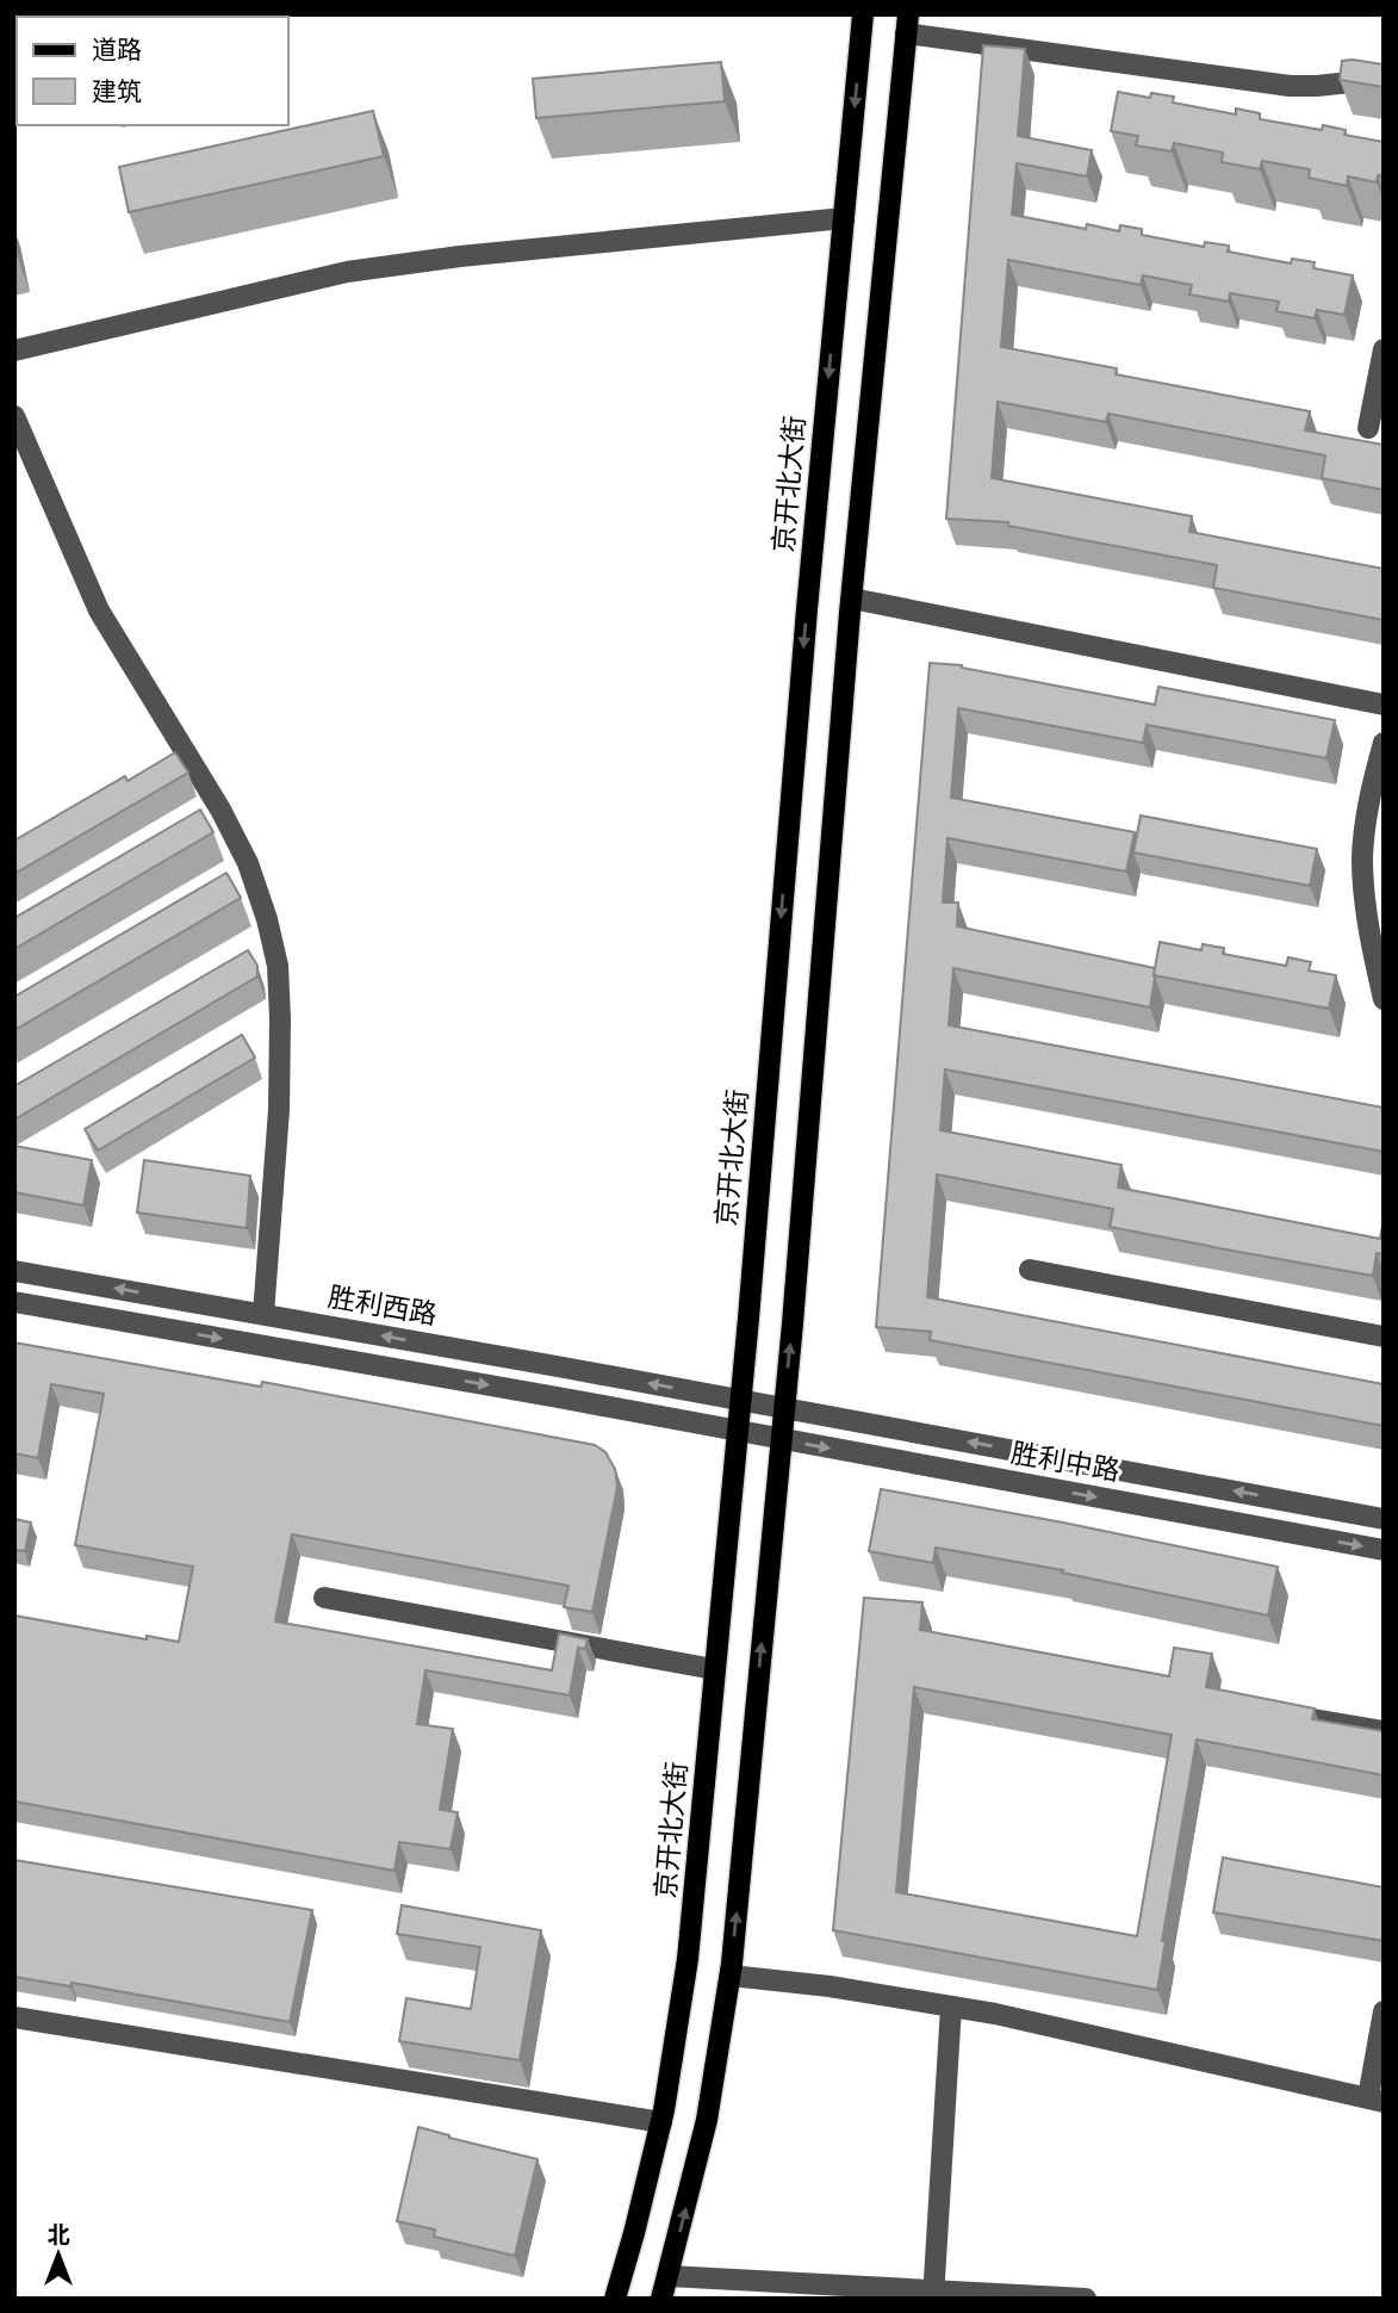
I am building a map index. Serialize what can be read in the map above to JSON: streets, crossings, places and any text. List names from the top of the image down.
{
  "streets": {
    "main road": ["京开北大街"],
    "street": ["胜利西路", "胜利中路"]
  },
  "crossings": [
    ["京开北大街", "胜利西路"],
    ["京开北大街", "胜利中路"],
    ["胜利西路", "胜利中路"]
  ],
  "legend": ["道路", "建筑"],
  "north": "top"
}
